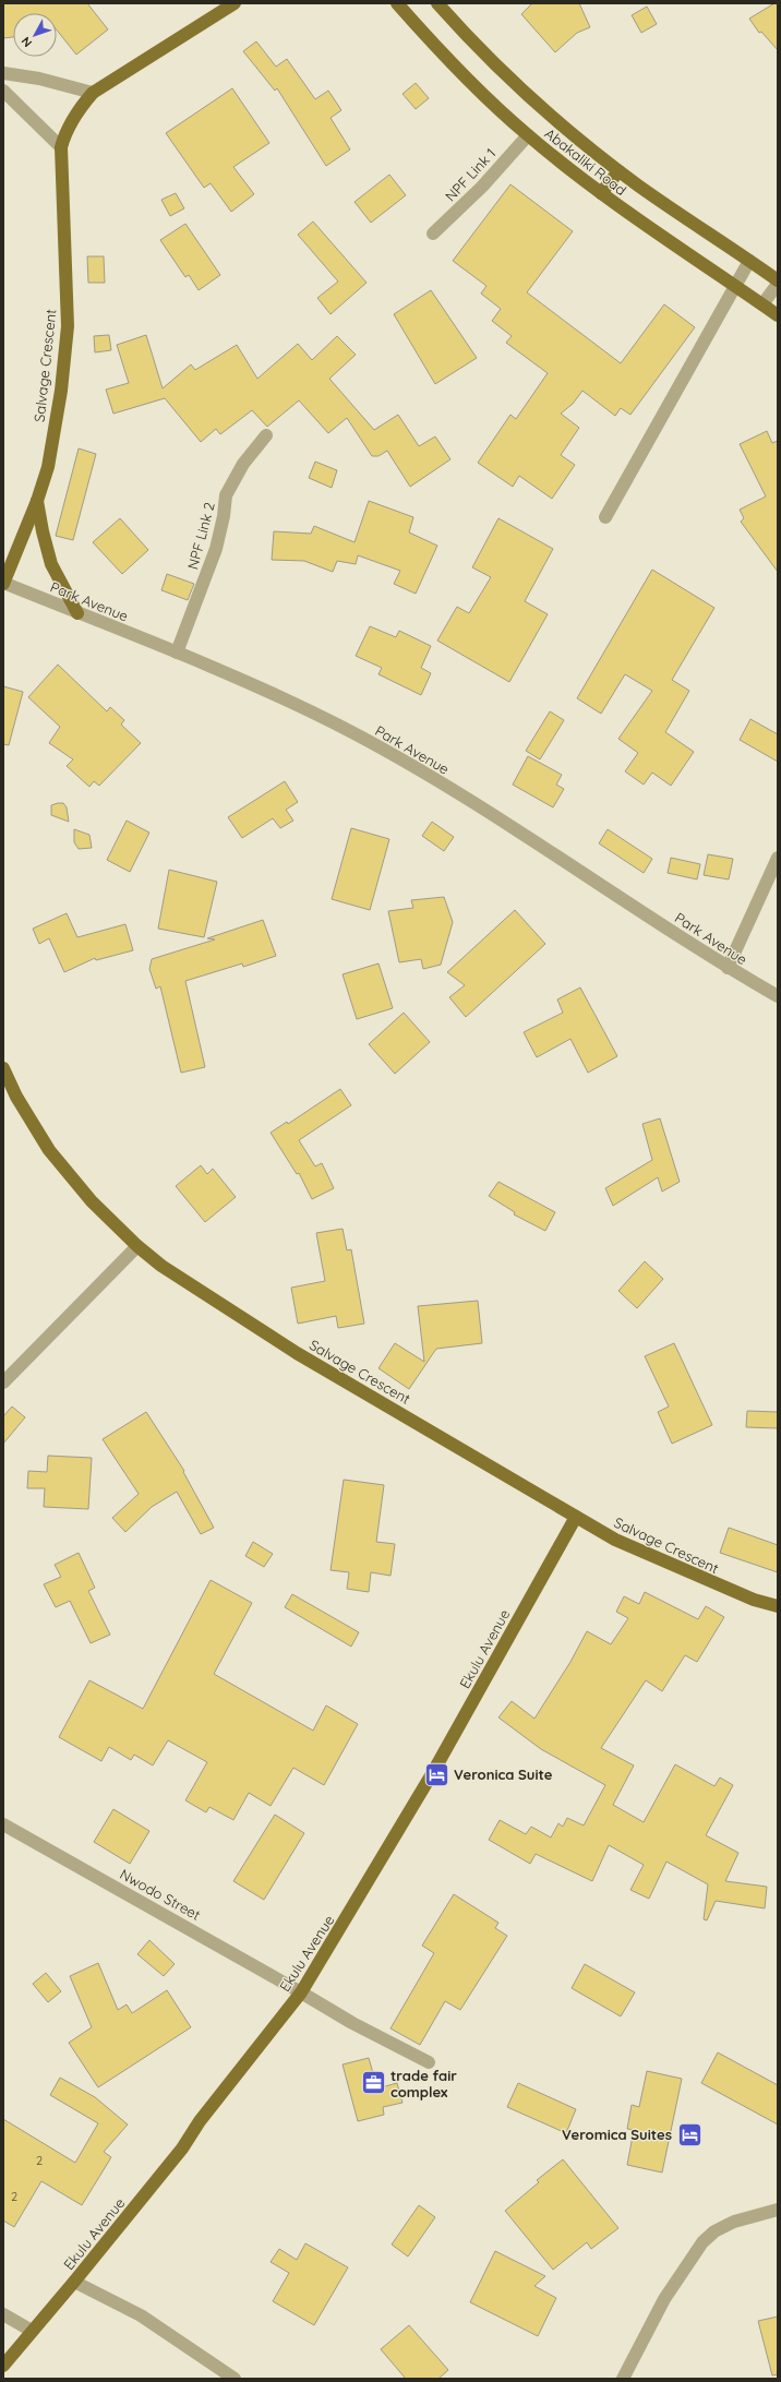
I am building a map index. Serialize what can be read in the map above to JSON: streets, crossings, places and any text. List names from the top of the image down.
{
  "streets": {
    "main road": ["Abakaliki Road", "Salvage Crescent", "Ekulu Avenue"],
    "street": [
      "NPF Link 1",
      "NPF Link 2",
      "Park Avenue",
      "Nwodo Street"
    ]
  },
  "crossings": [
    ["Abakaliki Road", "NPF Link 1"],
    ["Salvage Crescent", "Park Avenue"],
    ["Salvage Crescent", "Ekulu Avenue"],
    ["NPF Link 2", "Park Avenue"],
    ["Ekulu Avenue", "Nwodo Street"]
  ],
  "places": {
    "hotel": ["Veronica Suite", "Veromica Suites"],
    "office": ["trade fair complex"]
  },
  "house_numbers": ["2", "2"],
  "north": "bottom left"
}
